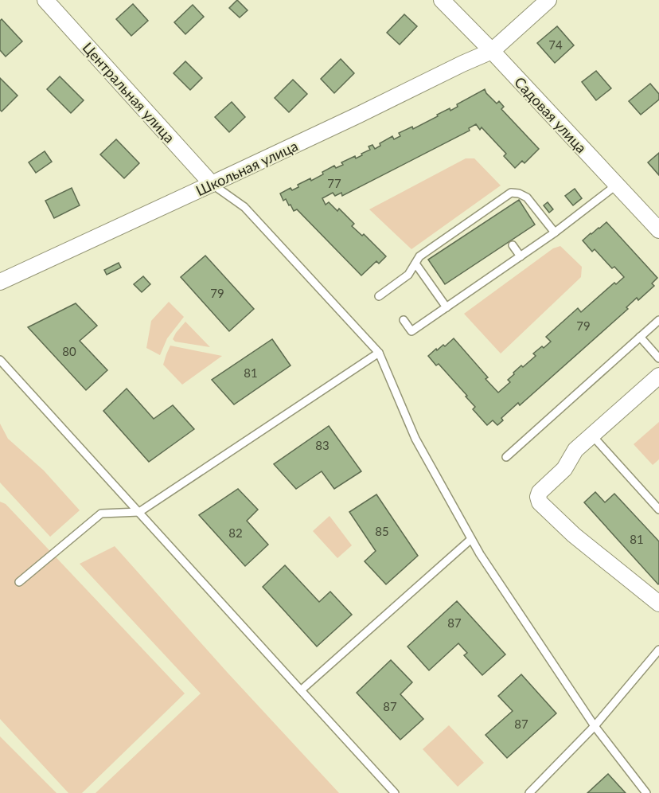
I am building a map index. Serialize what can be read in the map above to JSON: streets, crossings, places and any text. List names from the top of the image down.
{
  "streets": {
    "street": ["Центральная улица", "Садовая улица", "Школьная улица"]
  },
  "crossings": [
    ["Центральная улица", "Школьная улица"],
    ["Садовая улица", "Школьная улица"]
  ],
  "house_numbers": [
    "74",
    "77",
    "79",
    "79",
    "80",
    "81",
    "83",
    "85",
    "82",
    "81",
    "87",
    "87",
    "87"
  ]
}
